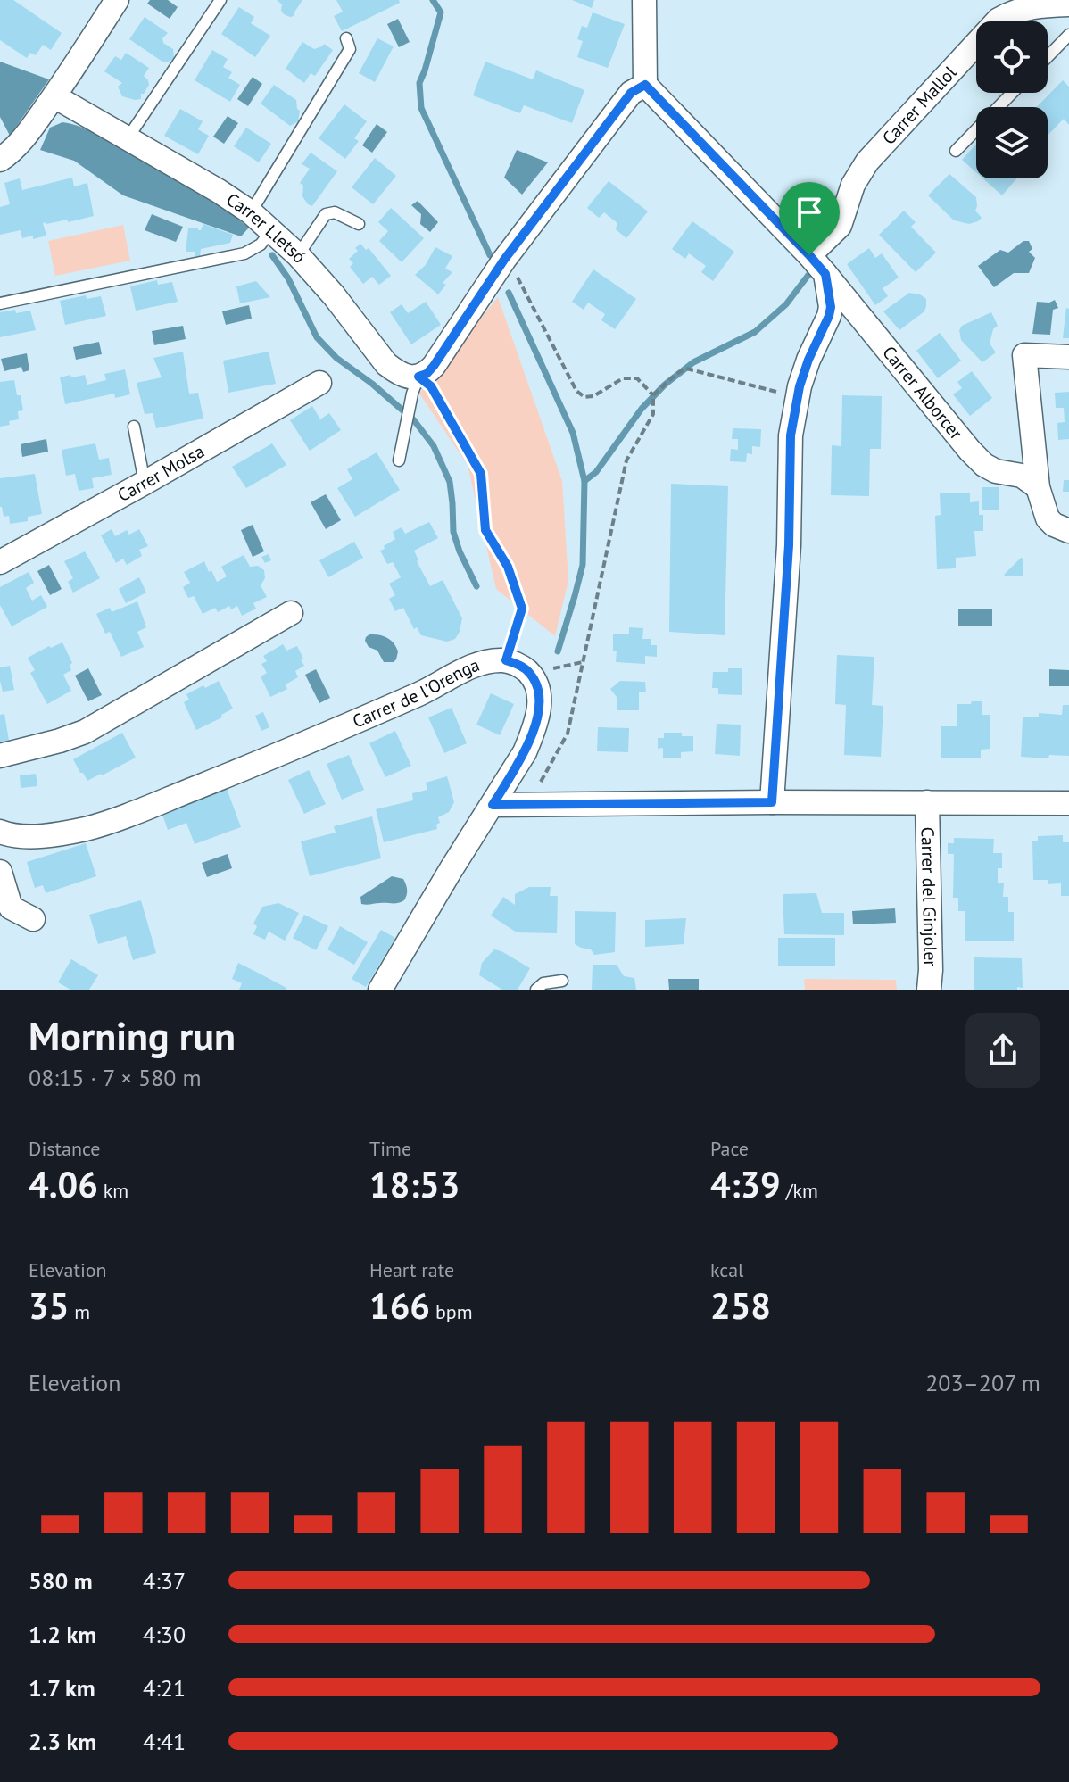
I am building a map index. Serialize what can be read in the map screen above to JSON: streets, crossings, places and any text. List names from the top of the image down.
{
  "streets": {
    "street": [
      "Carrer Mallol",
      "Carrer Lletsó",
      "Carrer Alborcer",
      "Carrer Molsa",
      "Carrer de l'Orenga",
      "Carrer del Ginjoler"
    ]
  },
  "crossings": [
    ["Carrer Mallol", "Carrer Alborcer"]
  ],
  "page": {
    "heading": ["Morning run", "08:15 · 7 × 580 m"],
    "stats": [
      ["Distance", "4.06 km"],
      ["Time", "18:53"],
      ["Pace", "4:39 /km"],
      ["Elevation", "35 m"],
      ["Heart rate", "166 bpm"],
      ["kcal", "258"]
    ],
    "chart": ["Elevation", "203–207 m"],
    "list": [
      {
        "name": "580 m",
        "note": "4:37"
      },
      {
        "name": "1.2 km",
        "note": "4:30"
      },
      {
        "name": "1.7 km",
        "note": "4:21"
      },
      {
        "name": "2.3 km",
        "note": "4:41"
      }
    ]
  }
}
